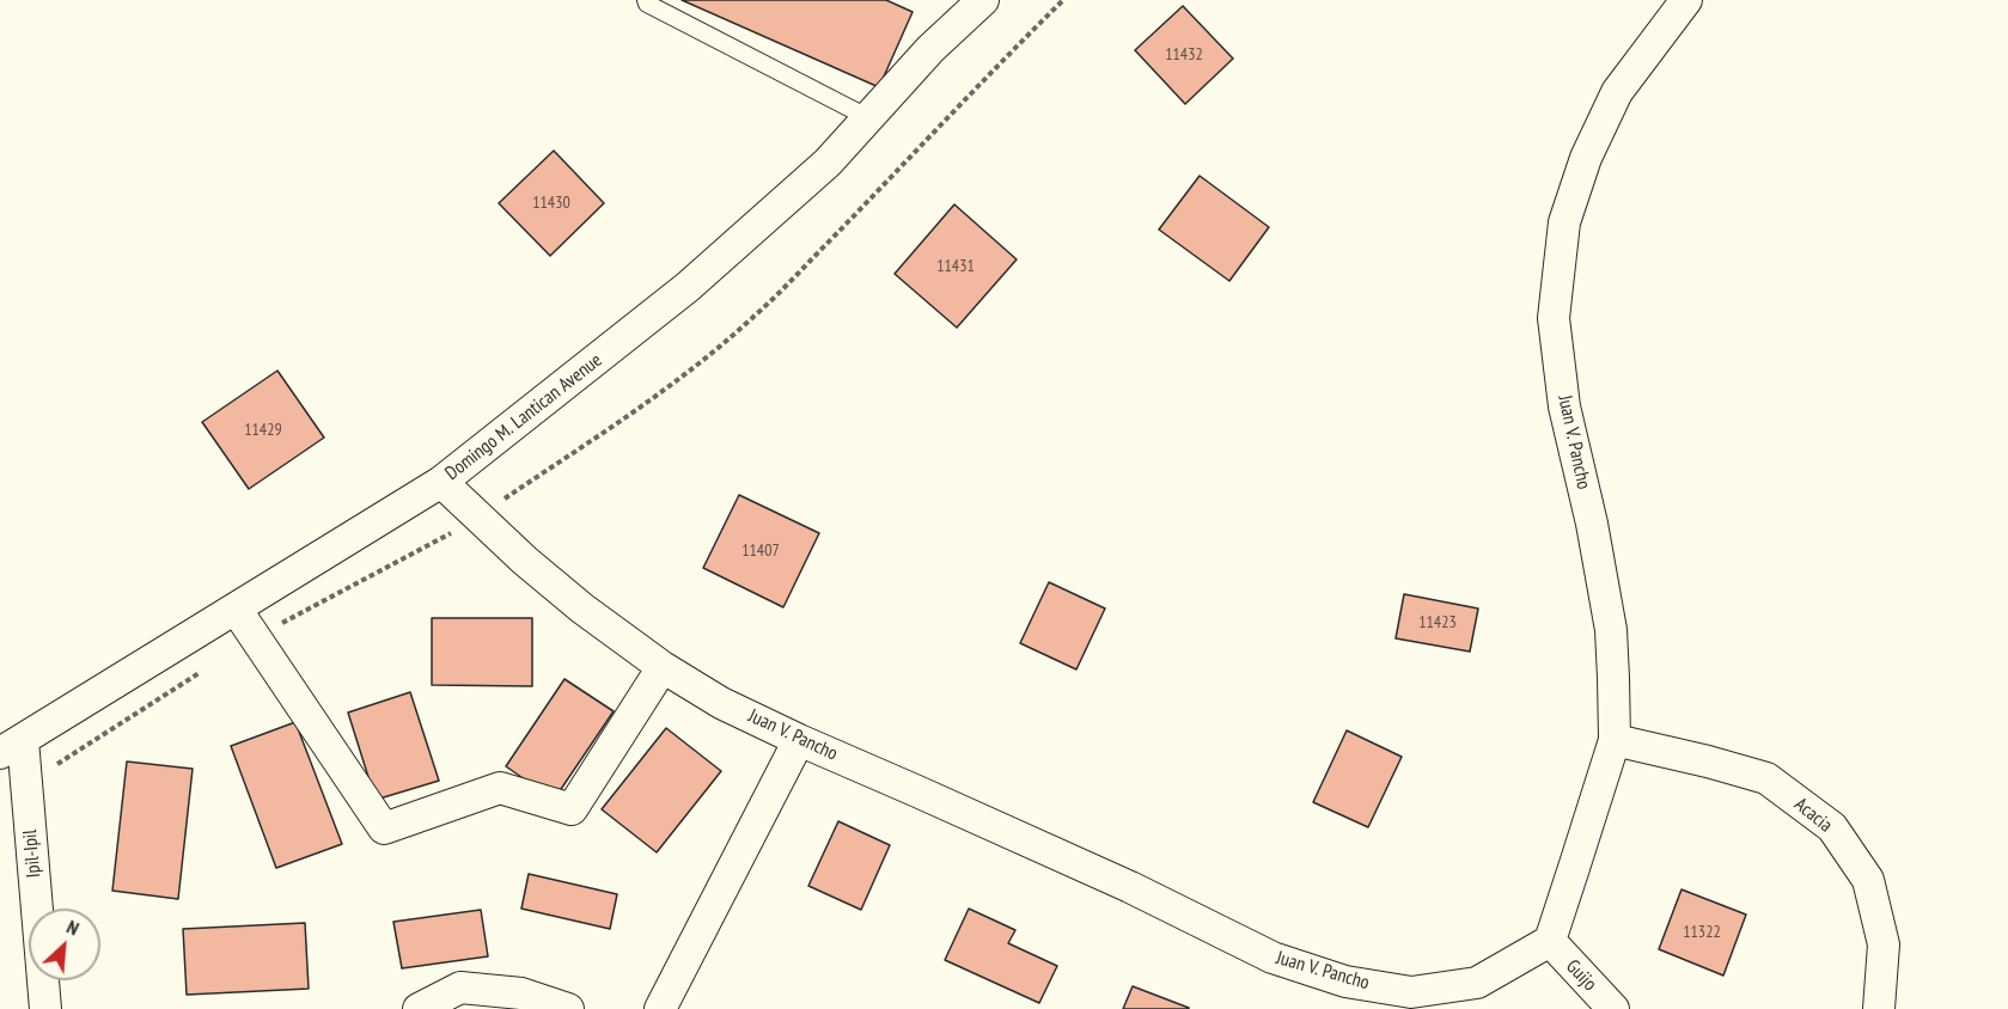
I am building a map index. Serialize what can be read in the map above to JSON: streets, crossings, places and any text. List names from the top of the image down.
{
  "streets": {
    "street": [
      "Domingo M. Lantican Avenue",
      "Juan V. Pancho",
      "Acacia",
      "Ipil-Ipil",
      "Guijo"
    ]
  },
  "crossings": [
    ["Domingo M. Lantican Avenue", "Juan V. Pancho"],
    ["Domingo M. Lantican Avenue", "Ipil-Ipil"],
    ["Juan V. Pancho", "Acacia"],
    ["Juan V. Pancho", "Guijo"]
  ],
  "house_numbers": [
    "11432",
    "11430",
    "11431",
    "11429",
    "11407",
    "11423",
    "11322"
  ],
  "north": "top right"
}
